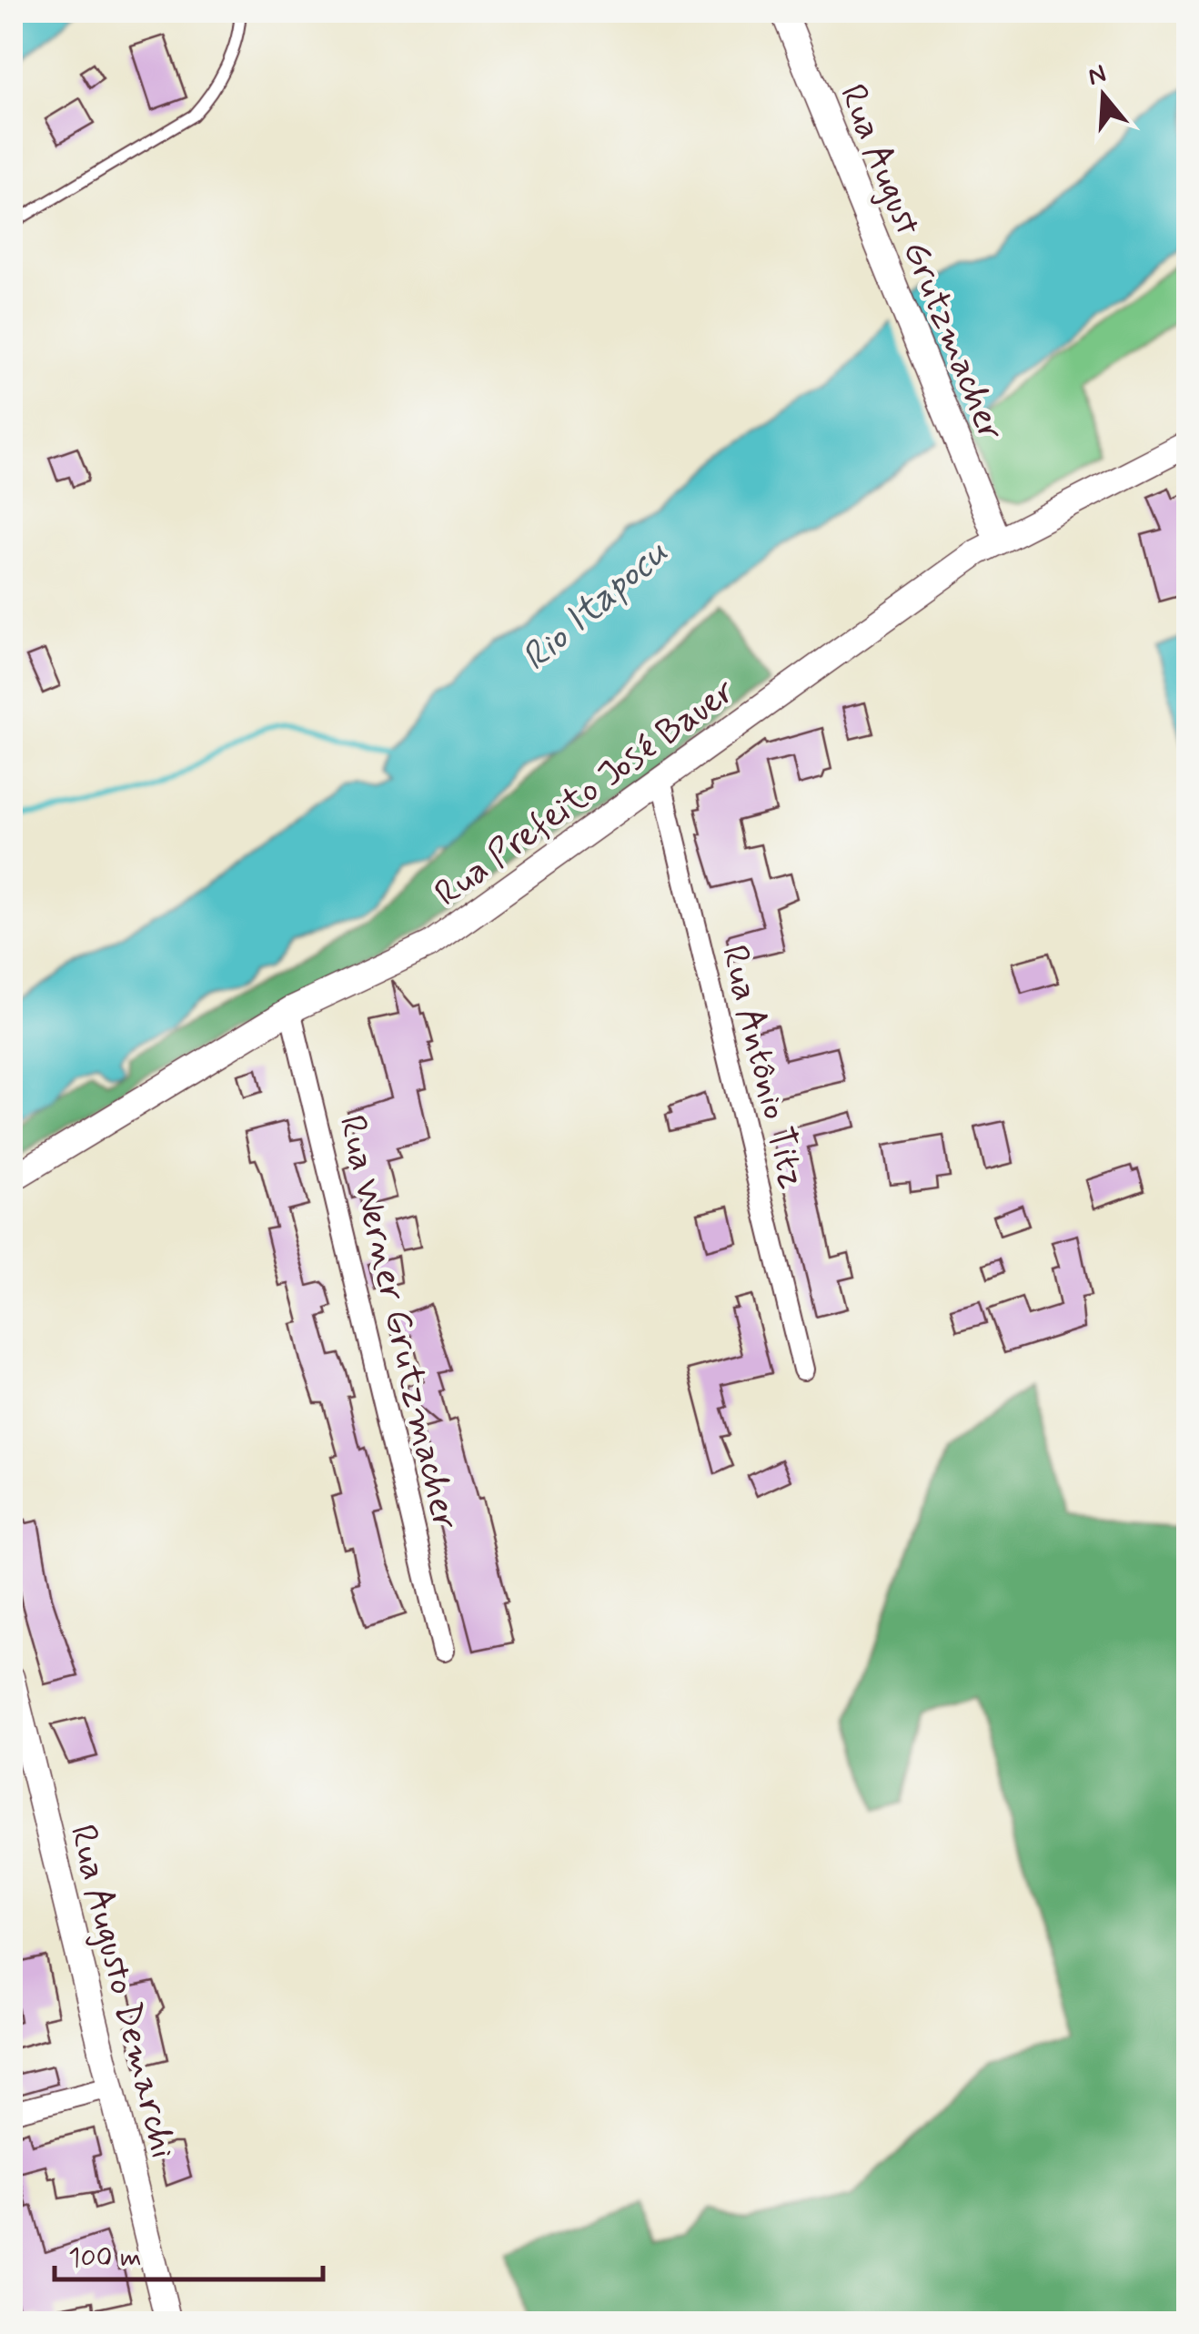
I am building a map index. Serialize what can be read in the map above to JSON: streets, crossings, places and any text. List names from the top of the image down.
{
  "streets": {
    "street": [
      "Rua August Grutzmacher",
      "Rua Prefeito José Bauer",
      "Rua Antônio Titz",
      "Rua Werner Grutzmacher",
      "Rua Augusto Demarchi"
    ]
  },
  "crossings": [
    ["Rua August Grutzmacher", "Rua Prefeito José Bauer"],
    ["Rua Prefeito José Bauer", "Rua Antônio Titz"],
    ["Rua Prefeito José Bauer", "Rua Werner Grutzmacher"]
  ],
  "water": ["Rio Itapocu"],
  "scale_bar": "100 m",
  "north": "top"
}
